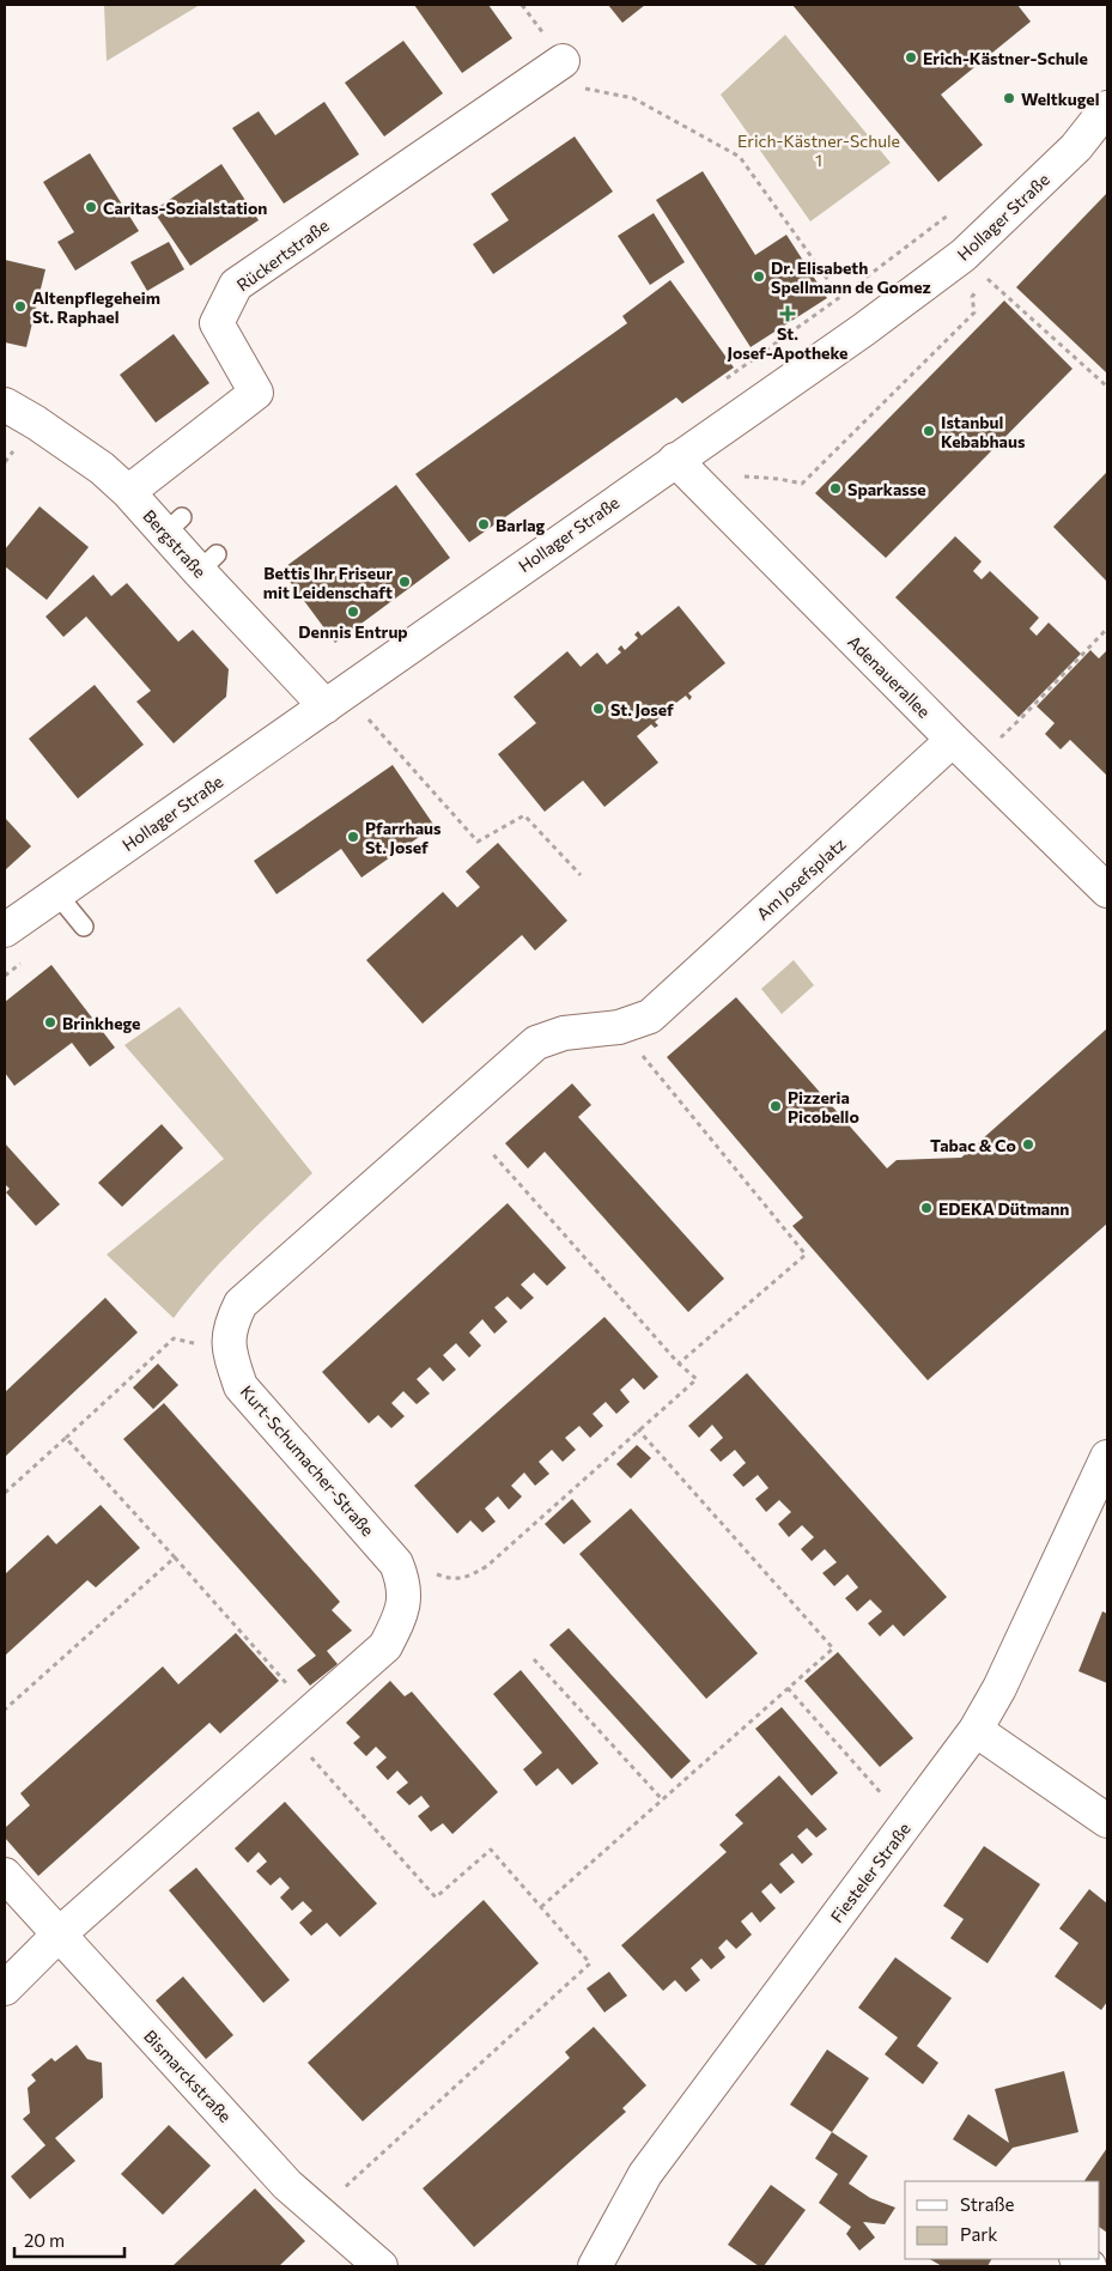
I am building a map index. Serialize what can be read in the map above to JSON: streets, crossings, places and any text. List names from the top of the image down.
{
  "streets": {
    "street": [
      "Hollager Straße",
      "Rückertstraße",
      "Bergstraße",
      "Adenauerallee",
      "Am Josefsplatz",
      "Kurt-Schumacher-Straße",
      "Fiesteler Straße",
      "Bismarckstraße"
    ]
  },
  "crossings": [
    ["Hollager Straße", "Bergstraße"],
    ["Hollager Straße", "Adenauerallee"],
    ["Rückertstraße", "Bergstraße"],
    ["Adenauerallee", "Am Josefsplatz"],
    ["Am Josefsplatz", "Kurt-Schumacher-Straße"],
    ["Kurt-Schumacher-Straße", "Bismarckstraße"]
  ],
  "parks": ["Erich-Kästner-Schule 1"],
  "places": {
    "other": [
      "Erich-Kästner-Schule",
      "Weltkugel",
      "Caritas-Sozialstation",
      "Dr. Elisabeth Spellmann de Gomez",
      "Altenpflegeheim St. Raphael",
      "Istanbul Kebabhaus",
      "Sparkasse",
      "Barlag",
      "Bettis Ihr Friseur mit Leidenschaft",
      "Dennis Entrup",
      "St. Josef",
      "Pfarrhaus St. Josef",
      "Brinkhege",
      "Pizzeria Picobello",
      "Tabac & Co",
      "EDEKA Dütmann"
    ],
    "health": ["St. Josef-Apotheke"]
  },
  "legend": ["Straße", "Park"],
  "scale_bar": "20 m"
}
